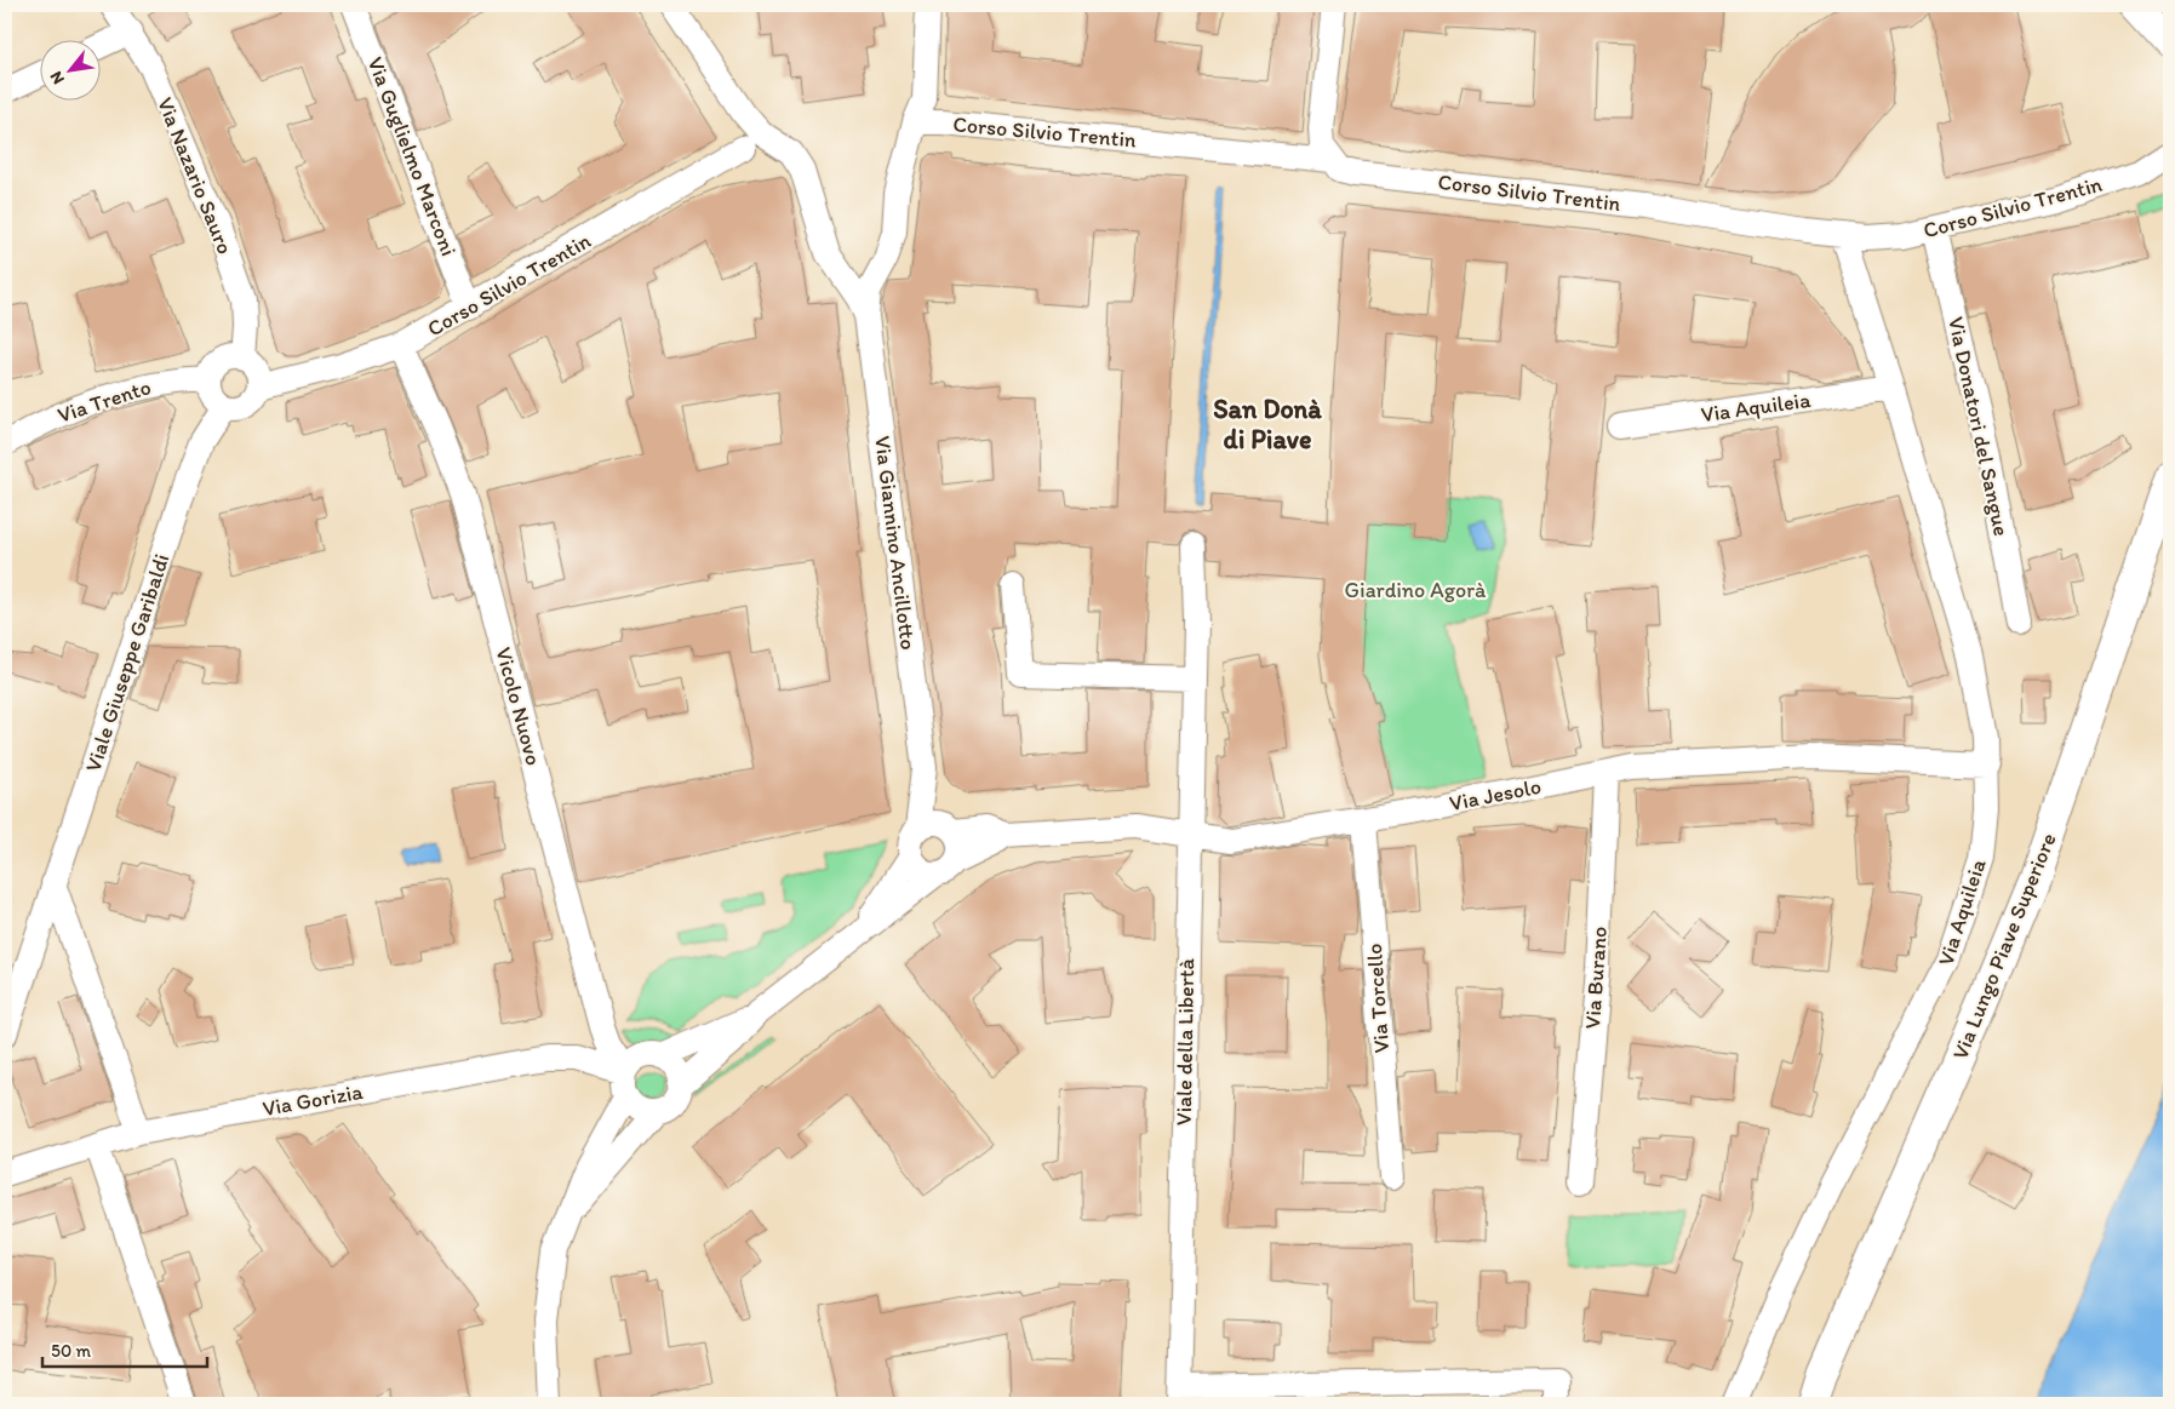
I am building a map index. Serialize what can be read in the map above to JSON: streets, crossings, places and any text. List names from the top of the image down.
{
  "streets": {
    "main road": ["Via Lungo Piave Superiore"],
    "street": [
      "Corso Silvio Trentin",
      "Via Guglielmo Marconi",
      "Via Nazario Sauro",
      "Via Trento",
      "Via Aquileia",
      "Via Donatori del Sangue",
      "Via Giannino Ancillotto",
      "Viale Giuseppe Garibaldi",
      "Vicolo Nuovo",
      "Via Jesolo",
      "Via Burano",
      "Via Torcello",
      "Viale della Libertà",
      "Via Gorizia"
    ]
  },
  "crossings": [
    ["Corso Silvio Trentin", "Via Guglielmo Marconi"],
    ["Corso Silvio Trentin", "Via Nazario Sauro"],
    ["Corso Silvio Trentin", "Via Trento"],
    ["Corso Silvio Trentin", "Via Aquileia"],
    ["Corso Silvio Trentin", "Via Donatori del Sangue"],
    ["Corso Silvio Trentin", "Viale Giuseppe Garibaldi"],
    ["Corso Silvio Trentin", "Vicolo Nuovo"],
    ["Via Nazario Sauro", "Via Trento"],
    ["Via Nazario Sauro", "Viale Giuseppe Garibaldi"],
    ["Via Trento", "Viale Giuseppe Garibaldi"],
    ["Via Aquileia", "Via Jesolo"],
    ["Via Giannino Ancillotto", "Via Jesolo"],
    ["Vicolo Nuovo", "Via Gorizia"],
    ["Via Jesolo", "Via Burano"],
    ["Via Jesolo", "Via Torcello"],
    ["Via Jesolo", "Viale della Libertà"]
  ],
  "districts": ["San Donà di Piave"],
  "parks": ["Giardino Agorà"],
  "scale_bar": "50 m",
  "north": "bottom left"
}
